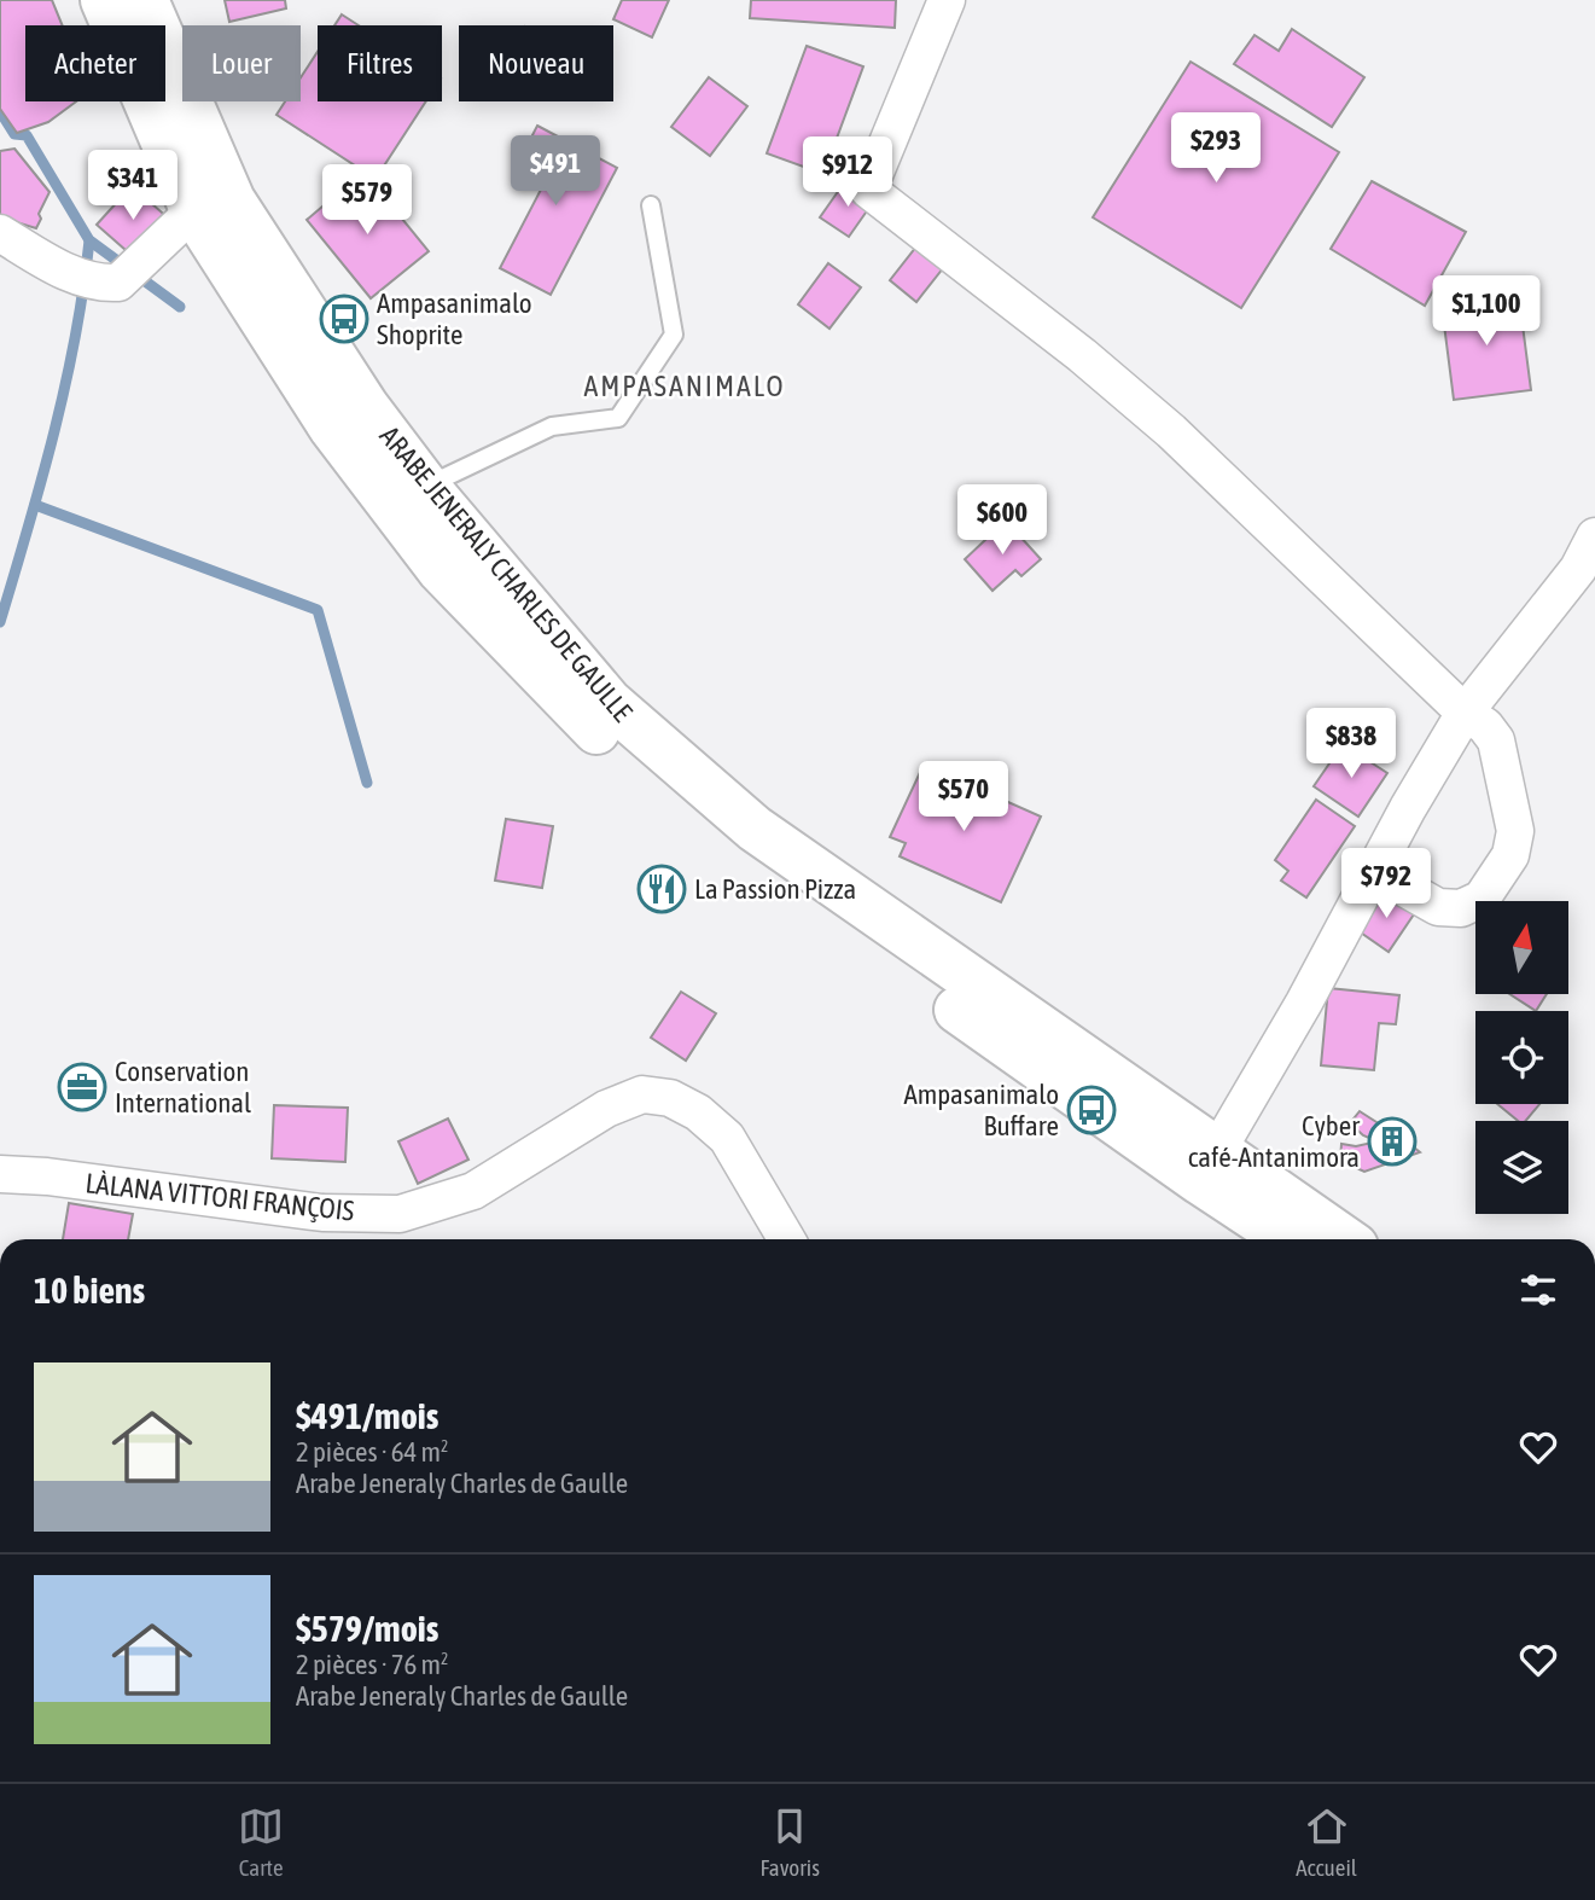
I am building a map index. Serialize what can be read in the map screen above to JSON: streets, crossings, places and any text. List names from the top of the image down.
{
  "streets": {
    "street": ["ARABE JENERALY CHARLES DE GAULLE", "LÀLANA VITTORI FRANÇOIS"]
  },
  "districts": ["AMPASANIMALO"],
  "places": {
    "bus stop": ["Ampasanimalo Shoprite", "Ampasanimalo Buffare"],
    "restaurant": ["La Passion Pizza"],
    "office": ["Conservation International"],
    "building": ["Cyber café-Antanimora"]
  },
  "north": "top",
  "page": {
    "chip": [
      "Acheter",
      "Louer",
      "Filtres",
      "Nouveau"
    ],
    "price": [
      "$293",
      "$491",
      "$912",
      "$341",
      "$579",
      "$1,100",
      "$600",
      "$838",
      "$570",
      "$792"
    ],
    "heading": "10 biens",
    "list": [
      {
        "name": "$491/mois",
        "note": "2 pièces · 64 m² · Arabe Jeneraly Charles de Gaulle"
      },
      {
        "name": "$579/mois",
        "note": "2 pièces · 76 m² · Arabe Jeneraly Charles de Gaulle"
      }
    ],
    "tabs": ["Carte", "Favoris", "Accueil"]
  }
}
